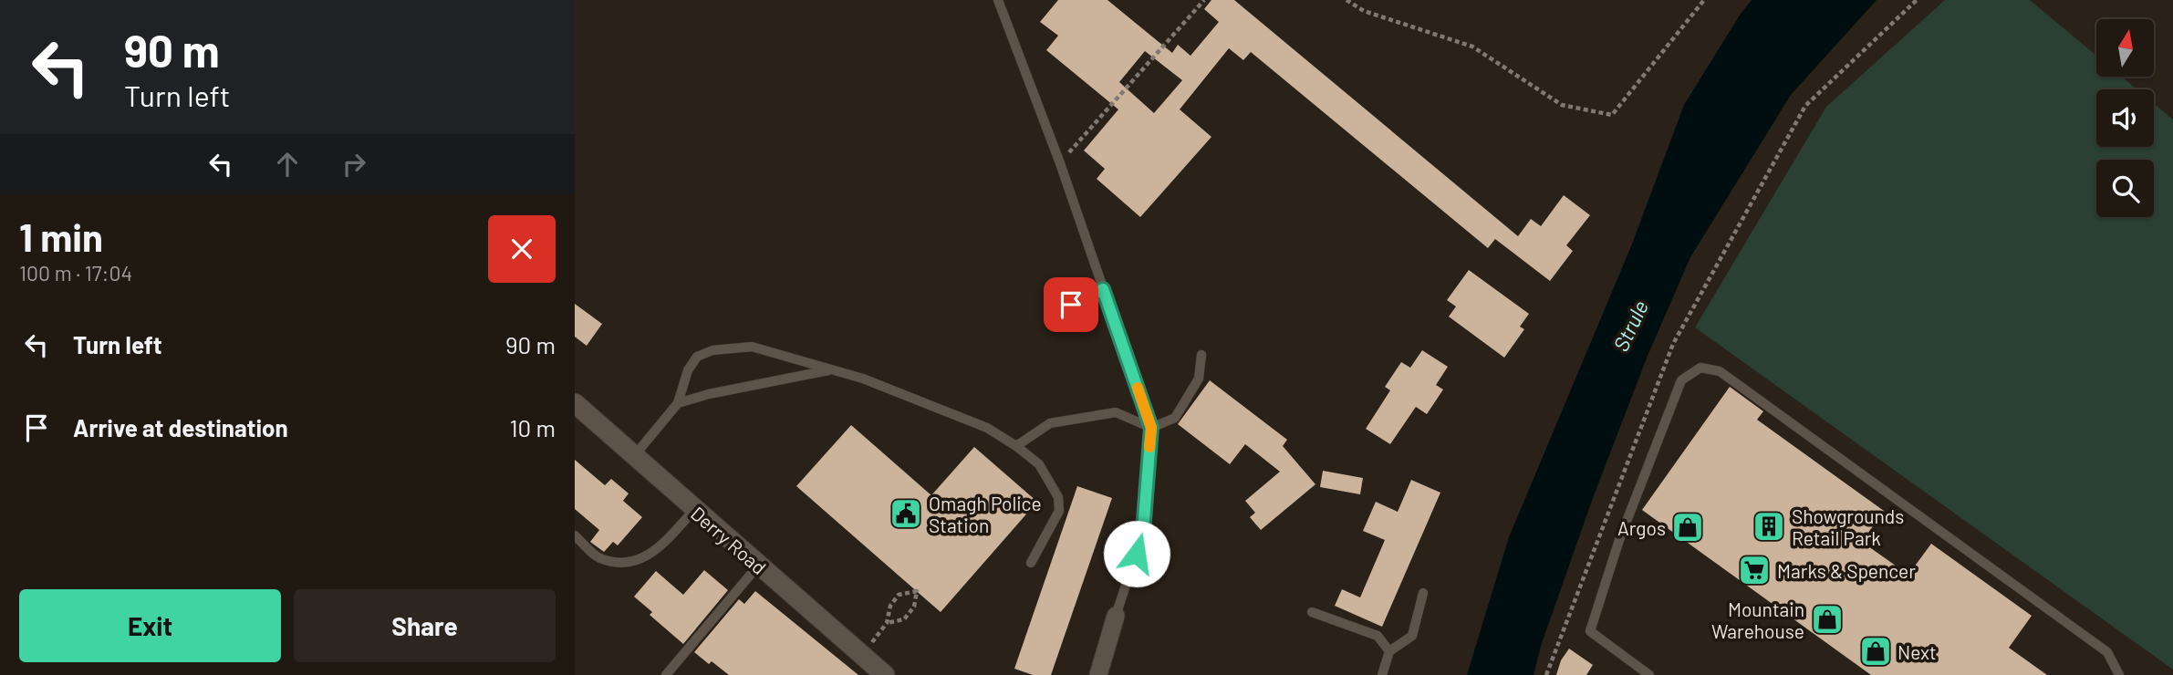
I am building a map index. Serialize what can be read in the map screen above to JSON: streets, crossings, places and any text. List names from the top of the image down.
{
  "streets": {
    "main road": ["Derry Road"]
  },
  "water": ["Strule"],
  "places": {
    "public building": ["Omagh Police Station"],
    "building": ["Showgrounds Retail Park"],
    "shop": ["Argos", "Mountain Warehouse", "Next"],
    "supermarket": ["Marks & Spencer"]
  },
  "north": "top",
  "page": {
    "turn": ["90 m", "Turn left"],
    "heading": ["1 min", "100 m · 17:04"],
    "list": [
      {
        "name": "Turn left",
        "value": "90 m"
      },
      {
        "name": "Arrive at destination",
        "value": "10 m"
      }
    ],
    "buttons": ["Exit", "Share"]
  }
}
